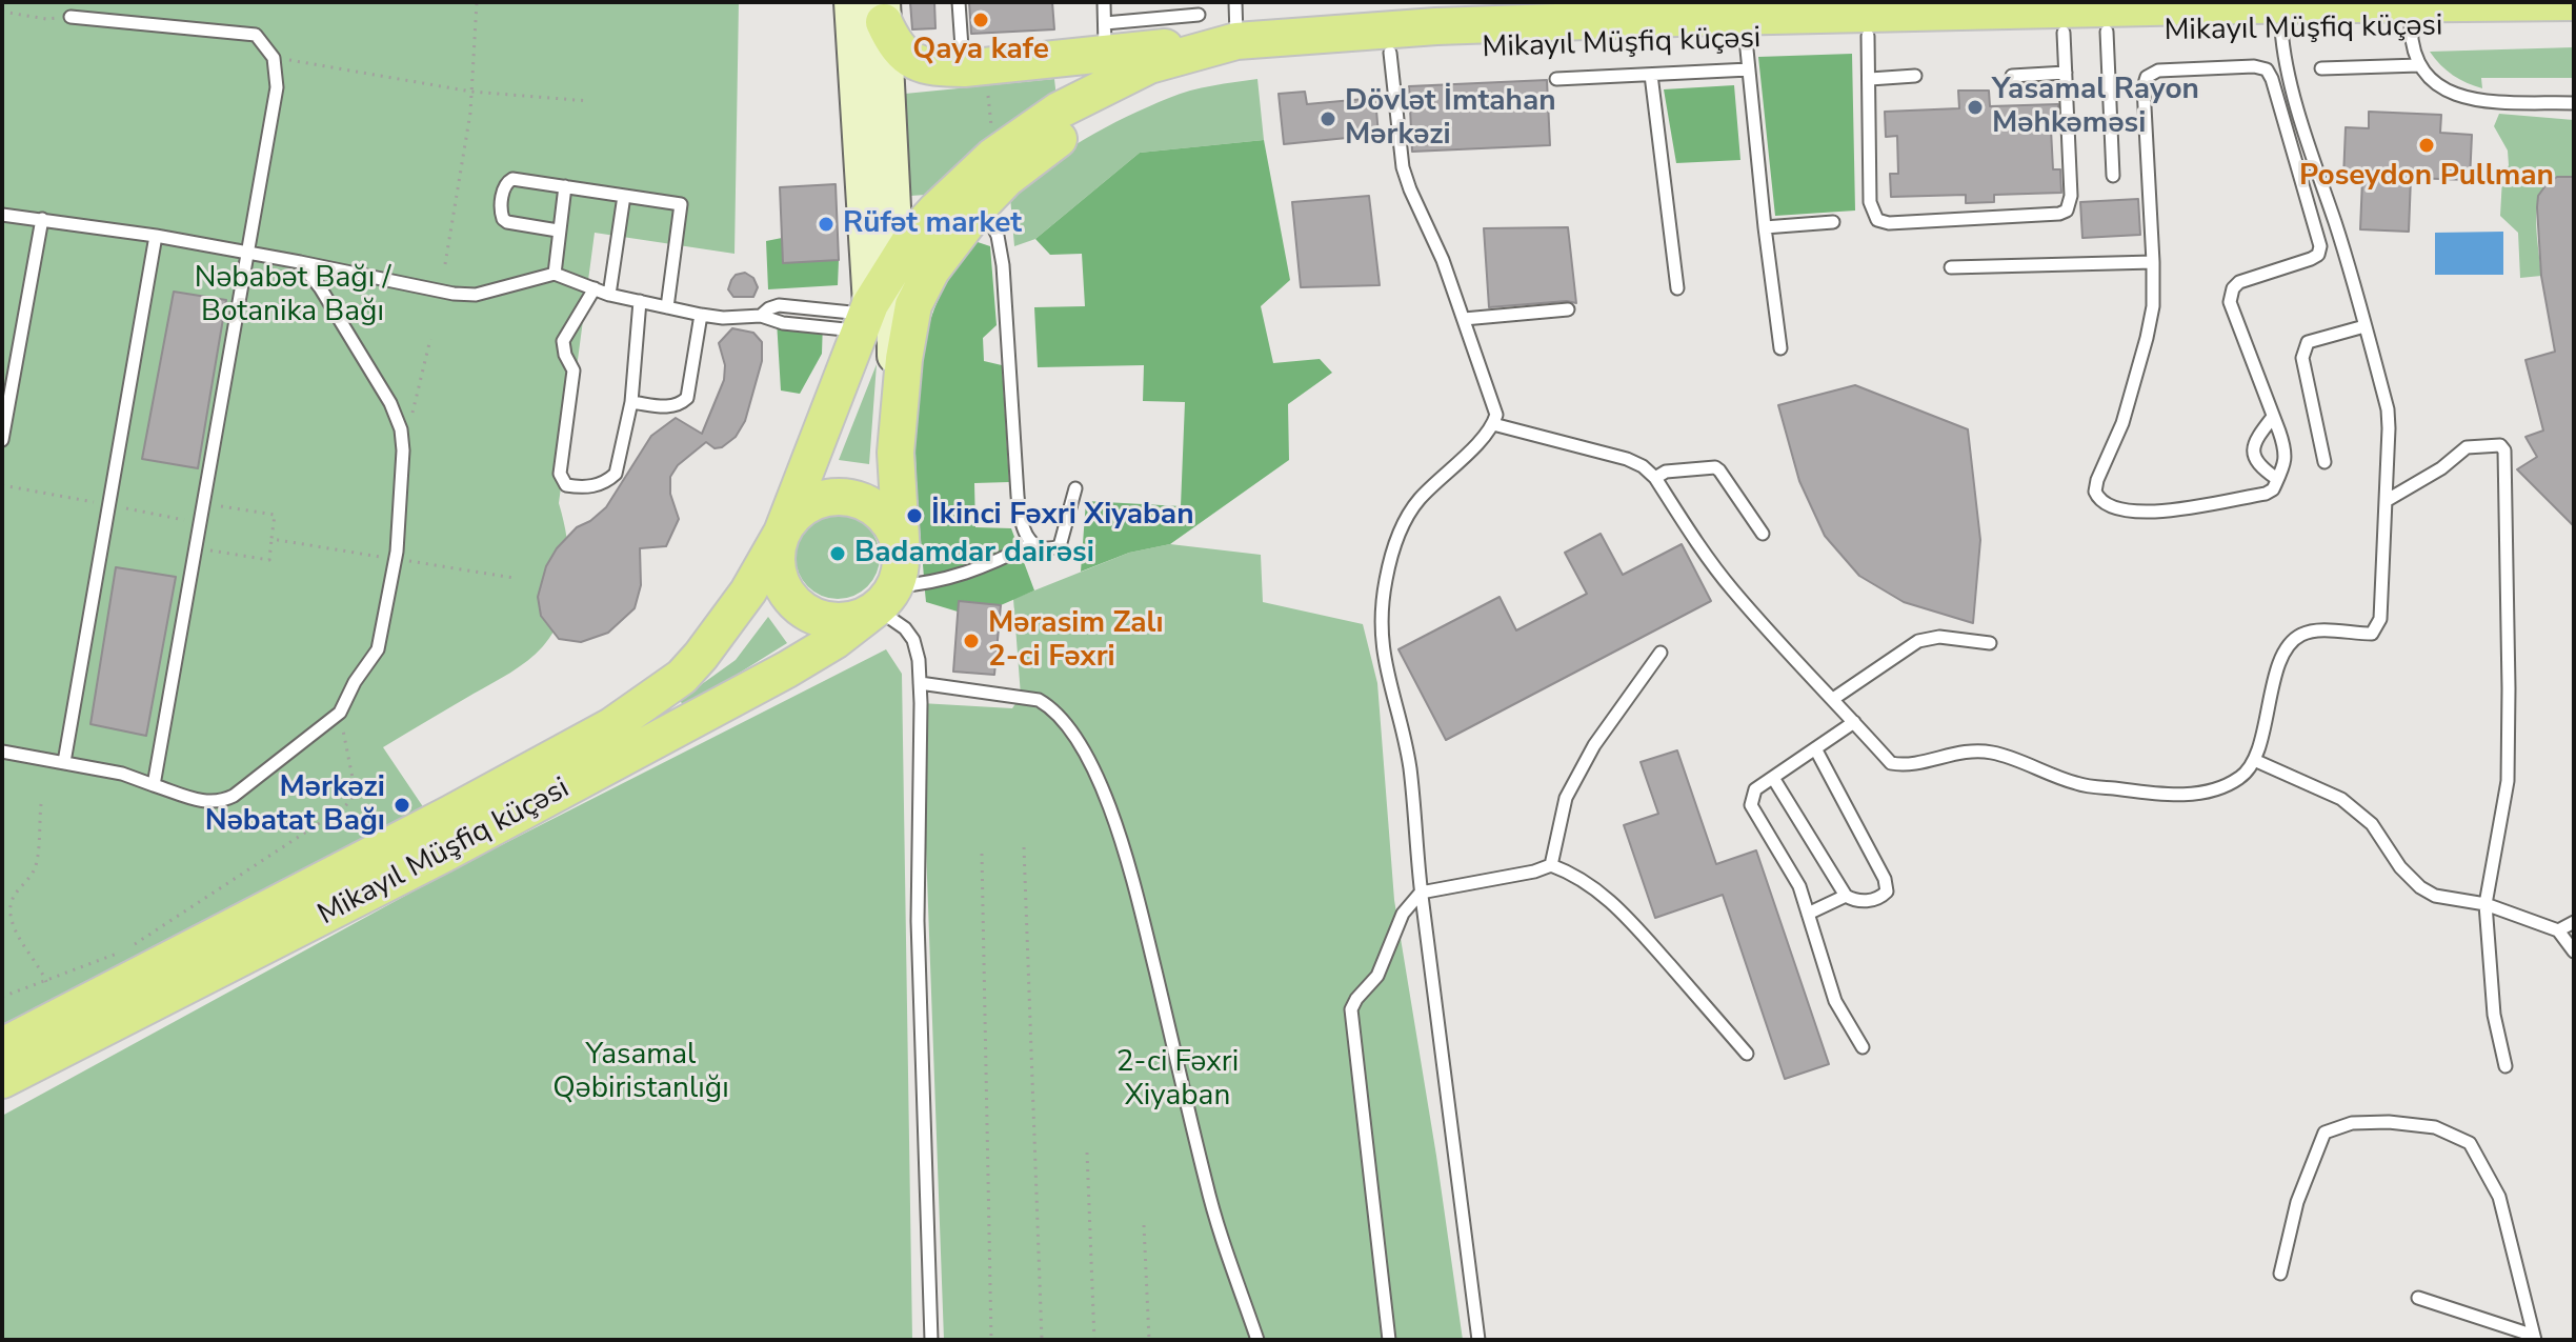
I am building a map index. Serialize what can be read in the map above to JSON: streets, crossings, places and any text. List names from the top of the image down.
{
  "streets": {
    "main road": ["Mikayıl Müşfiq küçəsi"]
  },
  "parks": ["Nəbabət Bağı / Botanika Bağı", "Yasamal Qəbiristanlığı", "2-ci Fəxri Xiyaban"],
  "places": [
    "Qaya kafe",
    "Yasamal Rayon Məhkəməsi",
    "Dövlət İmtahan Mərkəzi",
    "Poseydon Pullman",
    "Rüfət market",
    "İkinci Fəxri Xiyaban",
    "Badamdar dairəsi",
    "Mərasim Zalı 2-ci Fəxri",
    "Mərkəzi Nəbatat Bağı"
  ]
}
